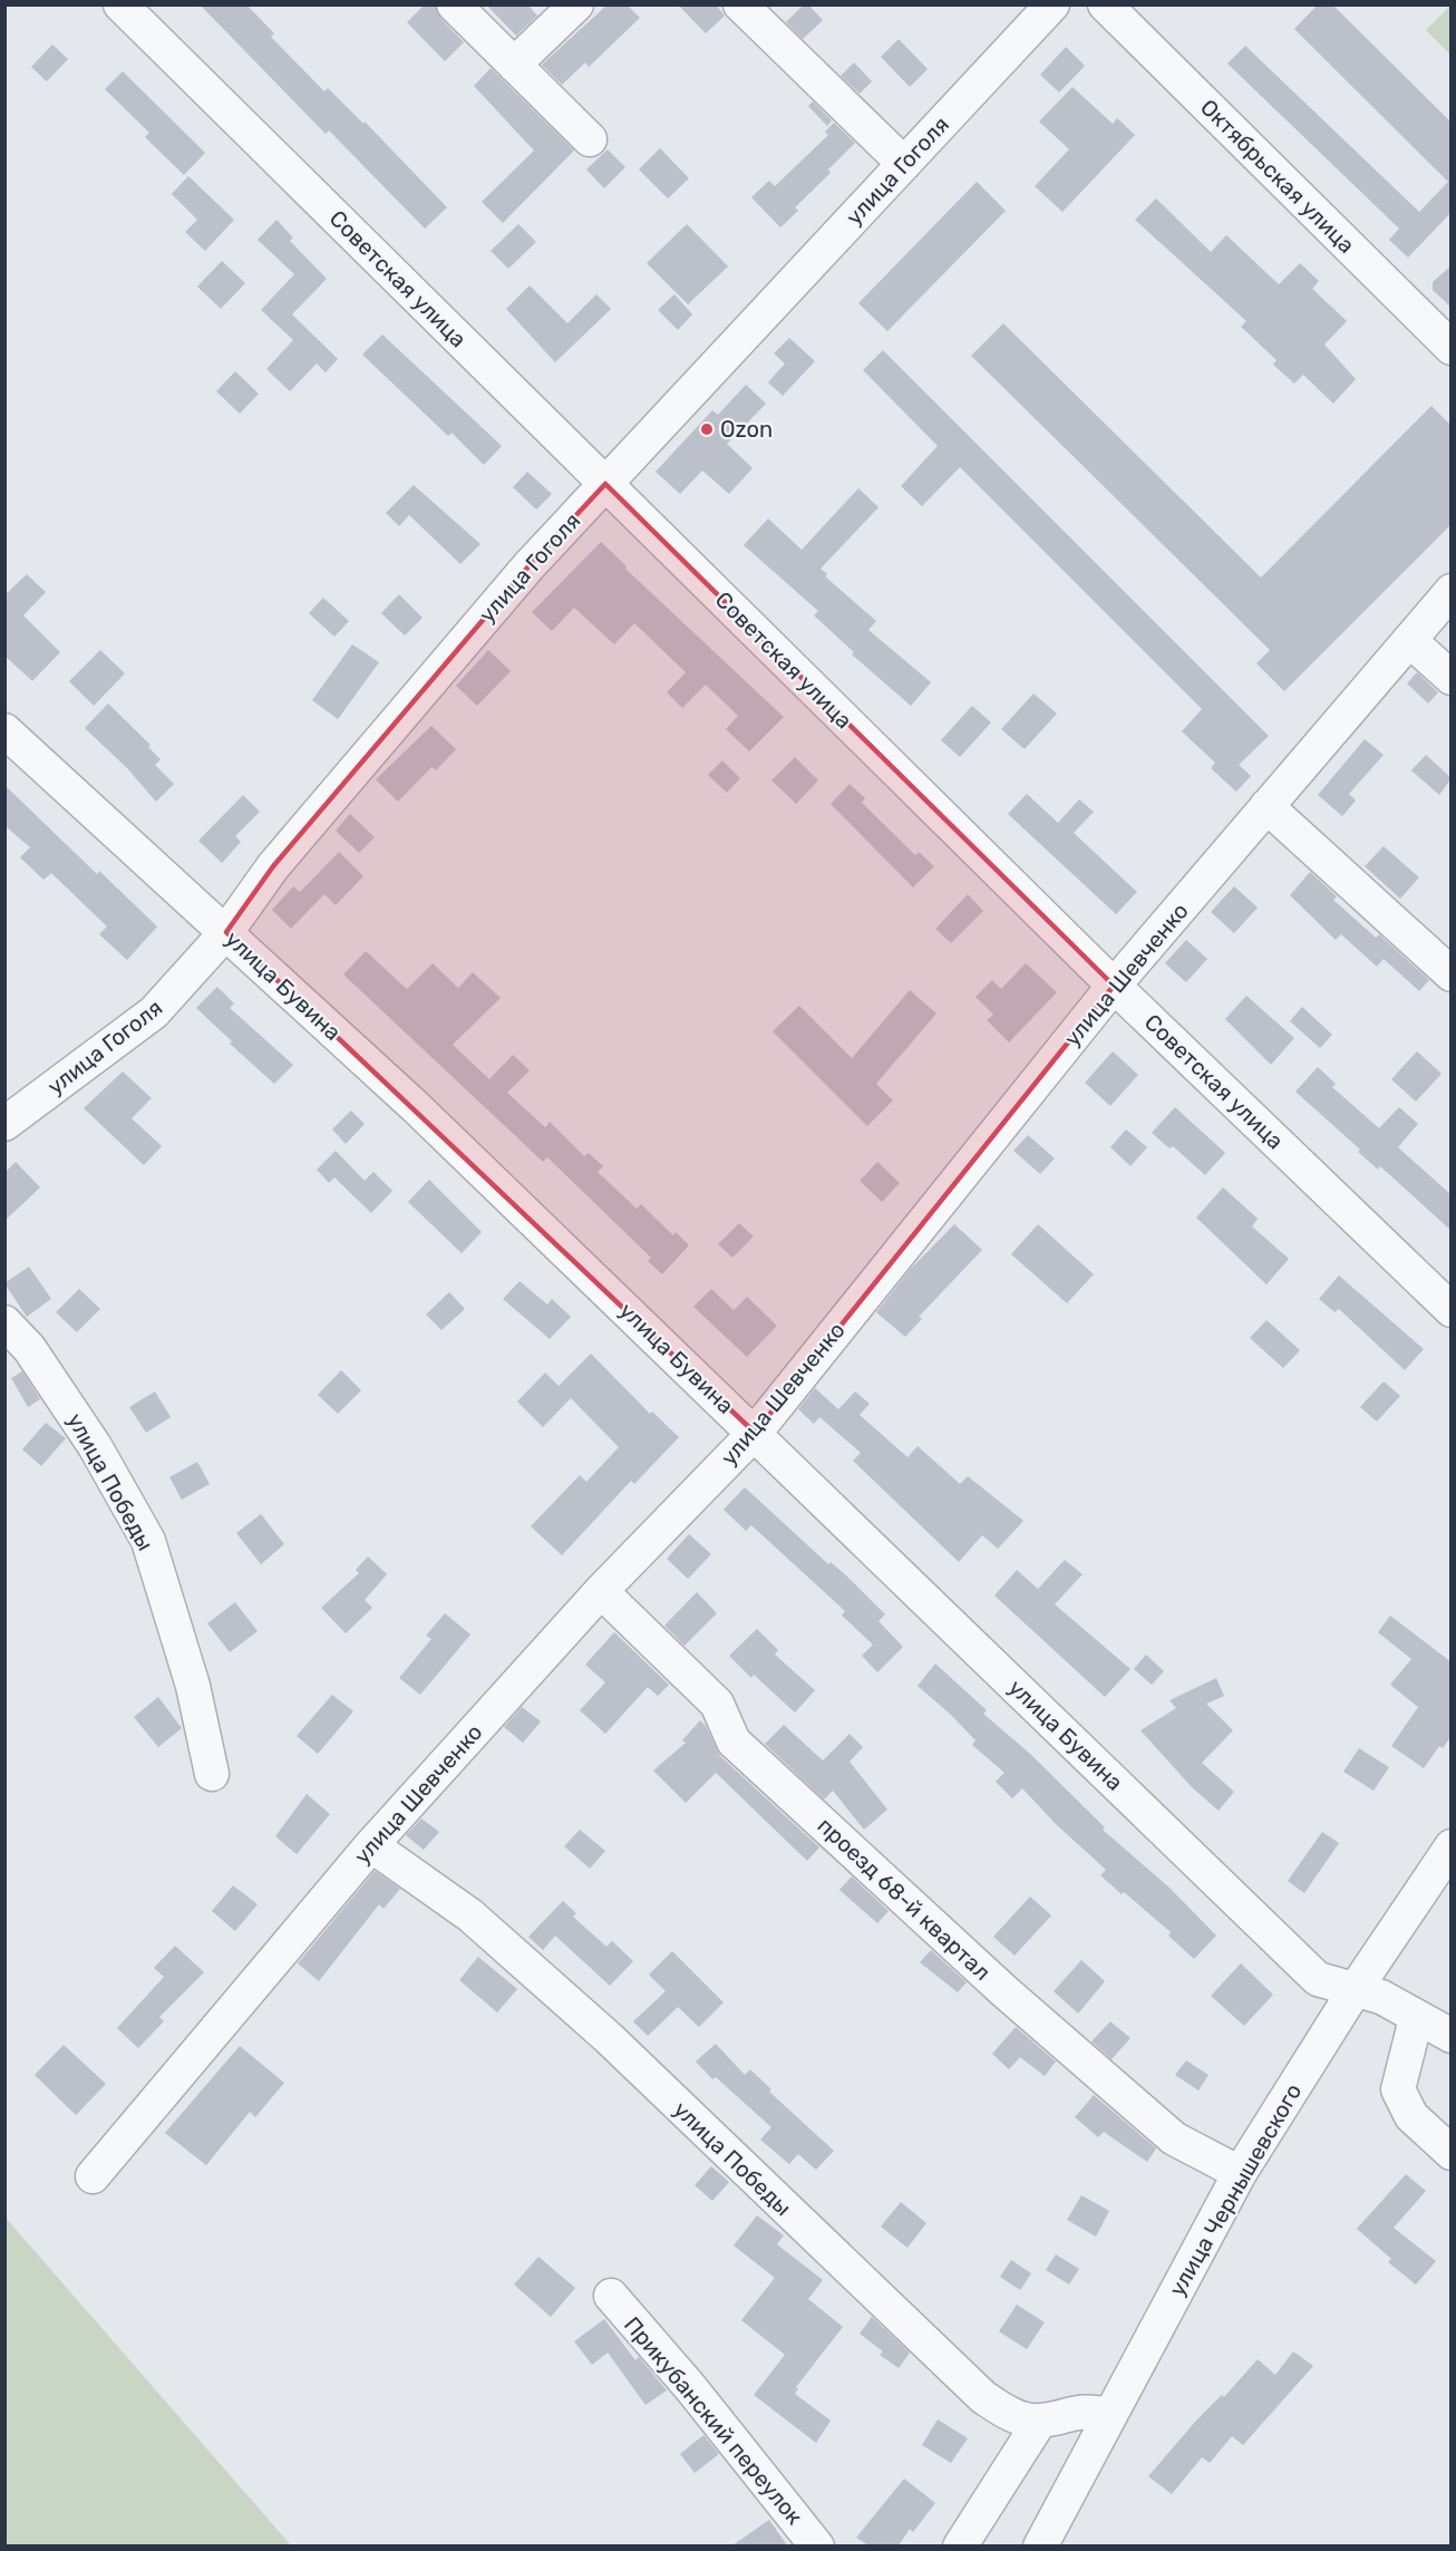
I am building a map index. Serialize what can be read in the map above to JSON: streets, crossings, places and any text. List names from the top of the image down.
{
  "streets": {
    "street": [
      "улица Гоголя",
      "Октябрьская улица",
      "Советская улица",
      "улица Шевченко",
      "улица Бувина",
      "улица Победы",
      "проезд 68-й квартал",
      "улица Чернышевского",
      "Прикубанский переулок"
    ]
  },
  "crossings": [
    ["улица Гоголя", "Советская улица"],
    ["улица Гоголя", "улица Бувина"],
    ["Советская улица", "улица Шевченко"],
    ["улица Шевченко", "улица Бувина"],
    ["улица Шевченко", "улица Победы"],
    ["улица Шевченко", "проезд 68-й квартал"],
    ["улица Бувина", "улица Чернышевского"],
    ["улица Победы", "улица Чернышевского"],
    ["проезд 68-й квартал", "улица Чернышевского"]
  ],
  "places": ["Ozon"]
}
